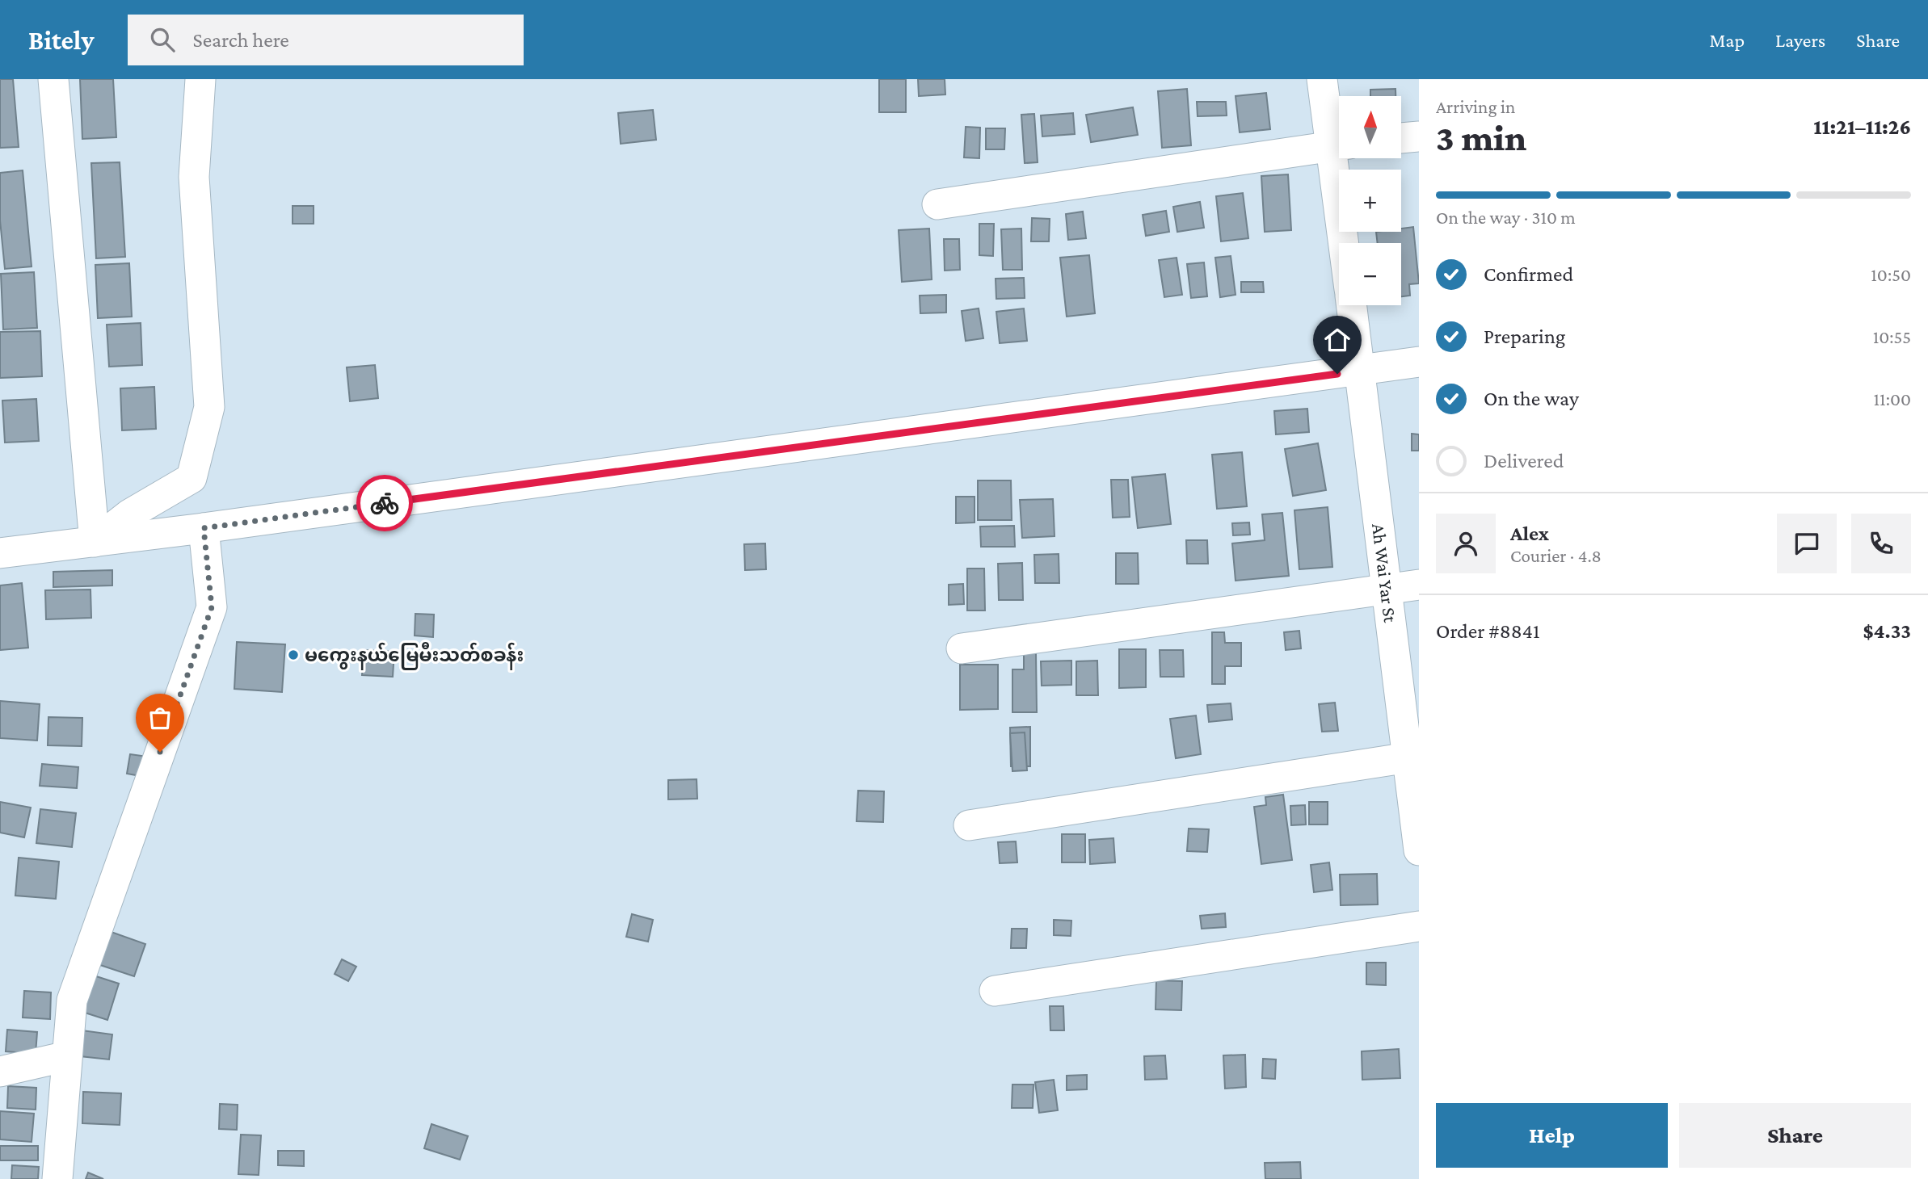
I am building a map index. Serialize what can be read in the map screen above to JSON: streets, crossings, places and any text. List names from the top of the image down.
{
  "streets": {
    "street": ["Ah Wai Yar St"]
  },
  "places": ["မကွေးနယ်မြေမီးသတ်စခန်း"],
  "north": "top",
  "page": {
    "header": "Bitely",
    "search": "Search here",
    "nav": ["Map", "Layers", "Share"],
    "heading": ["3 min", "Arriving in", "11:21–11:26"],
    "panel": [
      "Alex",
      "Courier · 4.8",
      "Order #8841",
      "$4.33"
    ],
    "map_buttons": ["+", "−"],
    "bar": "On the way · 310 m",
    "list": [
      ["Confirmed", "10:50"],
      ["Preparing", "10:55"],
      ["On the way", "11:00"],
      "Delivered"
    ],
    "buttons": ["Help", "Share"]
  }
}
